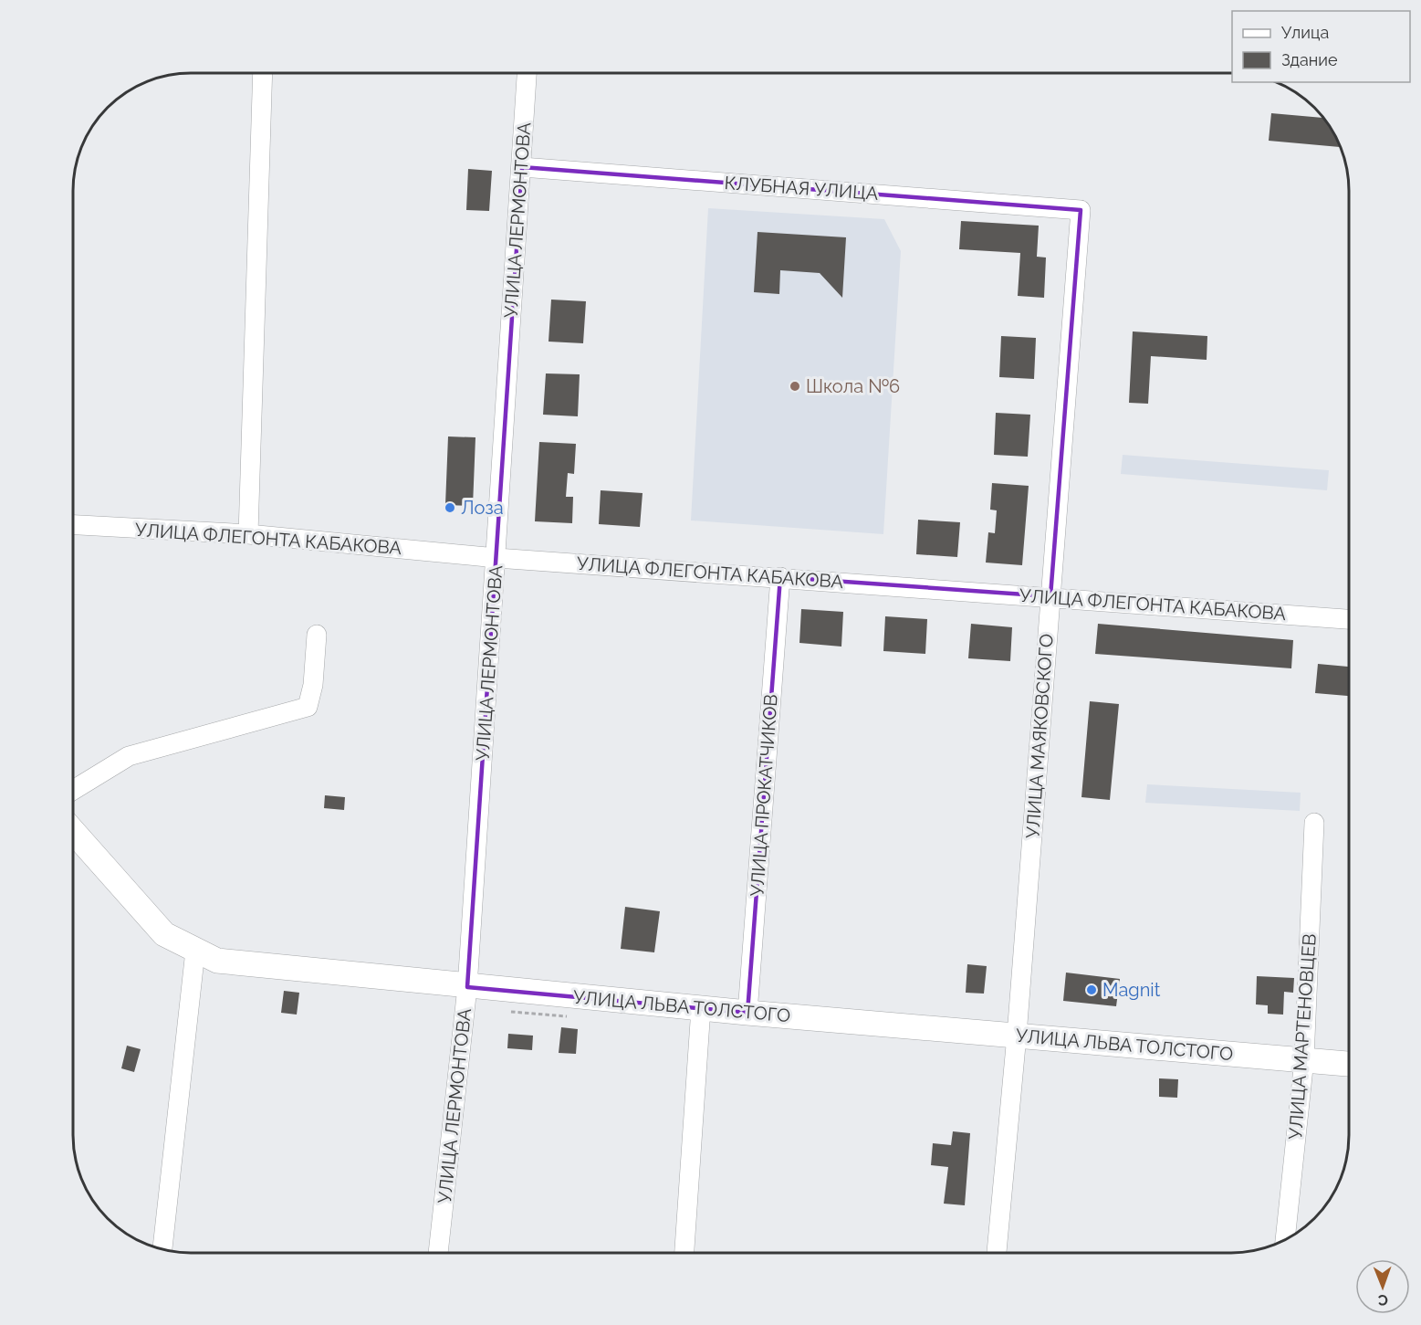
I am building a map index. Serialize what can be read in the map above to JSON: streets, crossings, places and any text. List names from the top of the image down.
{
  "streets": {
    "main road": ["УЛИЦА ЛЬВА ТОЛСТОГО"],
    "street": [
      "КЛУБНАЯ УЛИЦА",
      "УЛИЦА ЛЕРМОНТОВА",
      "УЛИЦА ФЛЕГОНТА КАБАКОВА",
      "УЛИЦА МАЯКОВСКОГО",
      "УЛИЦА ПРОКАТЧИКОВ",
      "УЛИЦА МАРТЕНОВЦЕВ"
    ]
  },
  "crossings": [
    ["КЛУБНАЯ УЛИЦА", "УЛИЦА ЛЕРМОНТОВА"],
    ["КЛУБНАЯ УЛИЦА", "УЛИЦА МАЯКОВСКОГО"],
    ["УЛИЦА ЛЕРМОНТОВА", "УЛИЦА ФЛЕГОНТА КАБАКОВА"],
    ["УЛИЦА ЛЕРМОНТОВА", "УЛИЦА ЛЬВА ТОЛСТОГО"],
    ["УЛИЦА ФЛЕГОНТА КАБАКОВА", "УЛИЦА МАЯКОВСКОГО"],
    ["УЛИЦА ФЛЕГОНТА КАБАКОВА", "УЛИЦА ПРОКАТЧИКОВ"],
    ["УЛИЦА МАЯКОВСКОГО", "УЛИЦА ЛЬВА ТОЛСТОГО"],
    ["УЛИЦА ПРОКАТЧИКОВ", "УЛИЦА ЛЬВА ТОЛСТОГО"],
    ["УЛИЦА ЛЬВА ТОЛСТОГО", "УЛИЦА МАРТЕНОВЦЕВ"]
  ],
  "places": ["Школа №6", "Лоза", "Magnit"],
  "legend": ["Улица", "Здание"],
  "north": "bottom"
}
